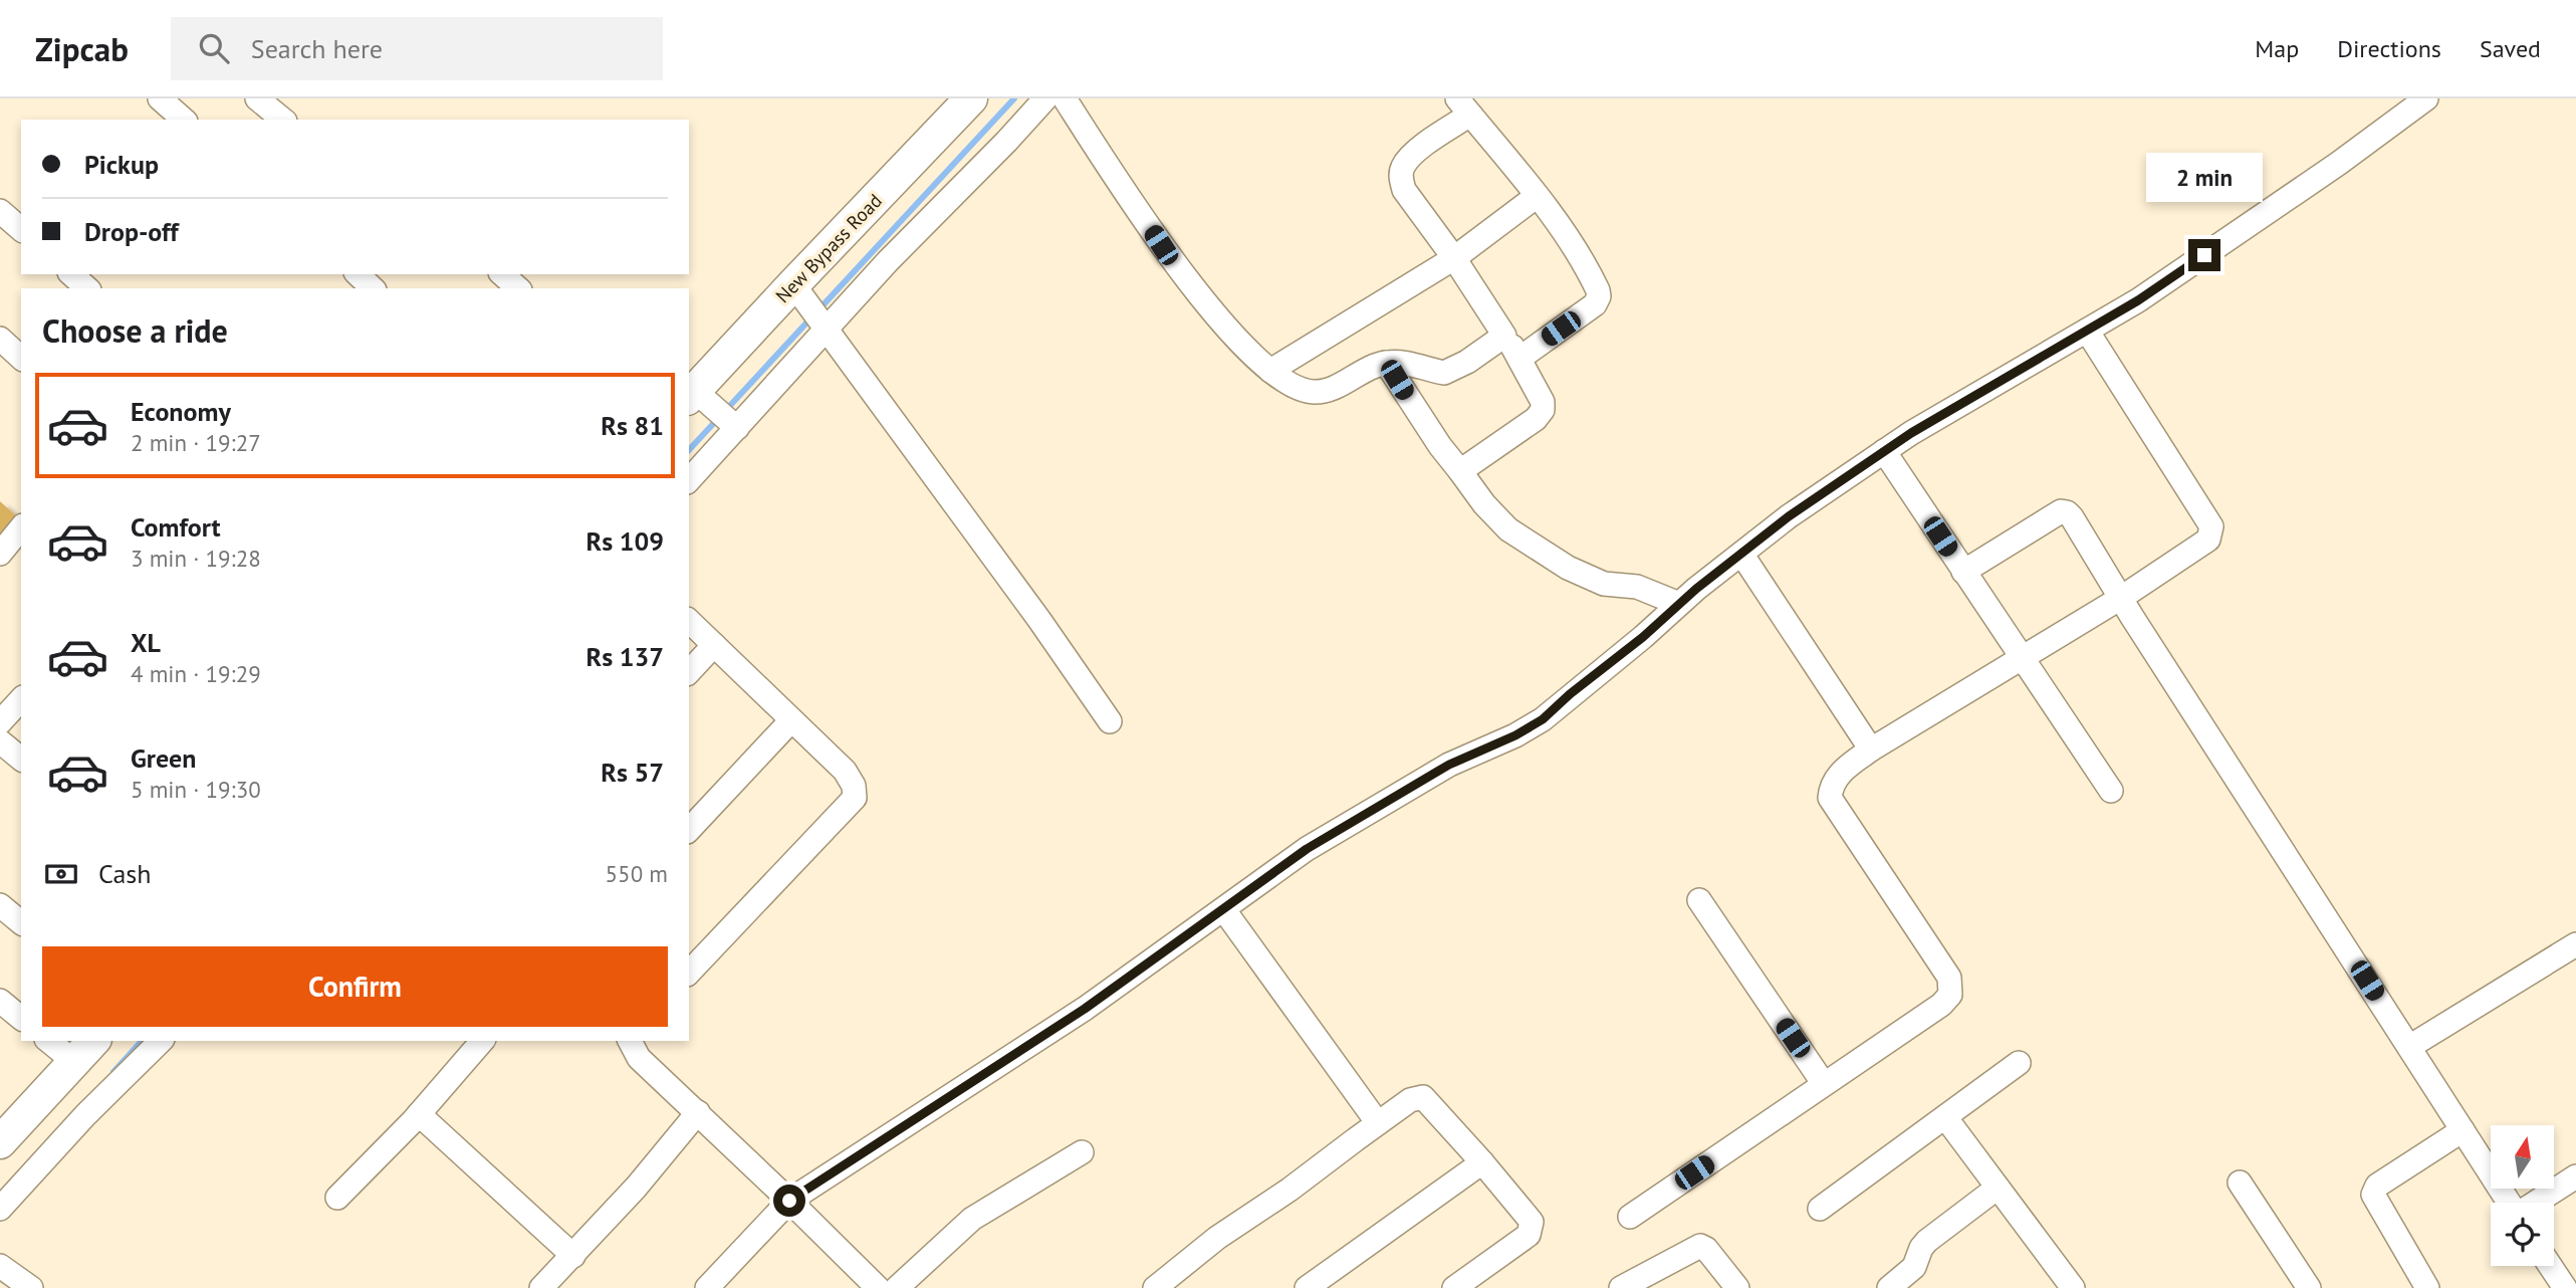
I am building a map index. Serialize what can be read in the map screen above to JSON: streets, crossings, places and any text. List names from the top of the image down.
{
  "streets": {
    "main road": ["New Bypass Road"]
  },
  "north": "top",
  "page": {
    "header": "Zipcab",
    "search": "Search here",
    "nav": ["Map", "Directions", "Saved"],
    "banner": ["Pickup", "Drop-off"],
    "bubble": "2 min",
    "heading": "Choose a ride",
    "list": [
      {
        "name": "Economy",
        "note": "2 min · 19:27",
        "value": "Rs 81"
      },
      {
        "name": "Comfort",
        "note": "3 min · 19:28",
        "value": "Rs 109"
      },
      {
        "name": "XL",
        "note": "4 min · 19:29",
        "value": "Rs 137"
      },
      {
        "name": "Green",
        "note": "5 min · 19:30",
        "value": "Rs 57"
      }
    ],
    "pay": ["Cash", "550 m"],
    "buttons": "Confirm"
  }
}
